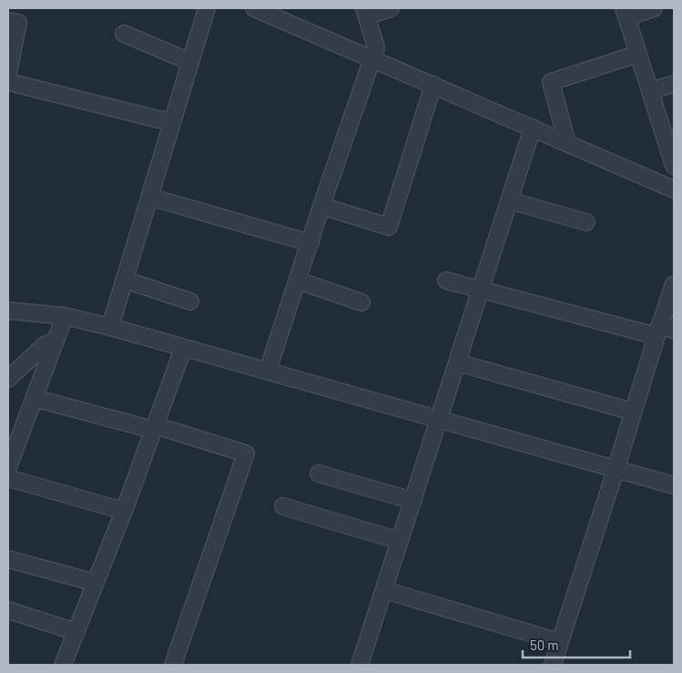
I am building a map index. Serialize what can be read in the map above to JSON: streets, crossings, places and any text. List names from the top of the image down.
{
  "scale_bar": "50 m"
}
